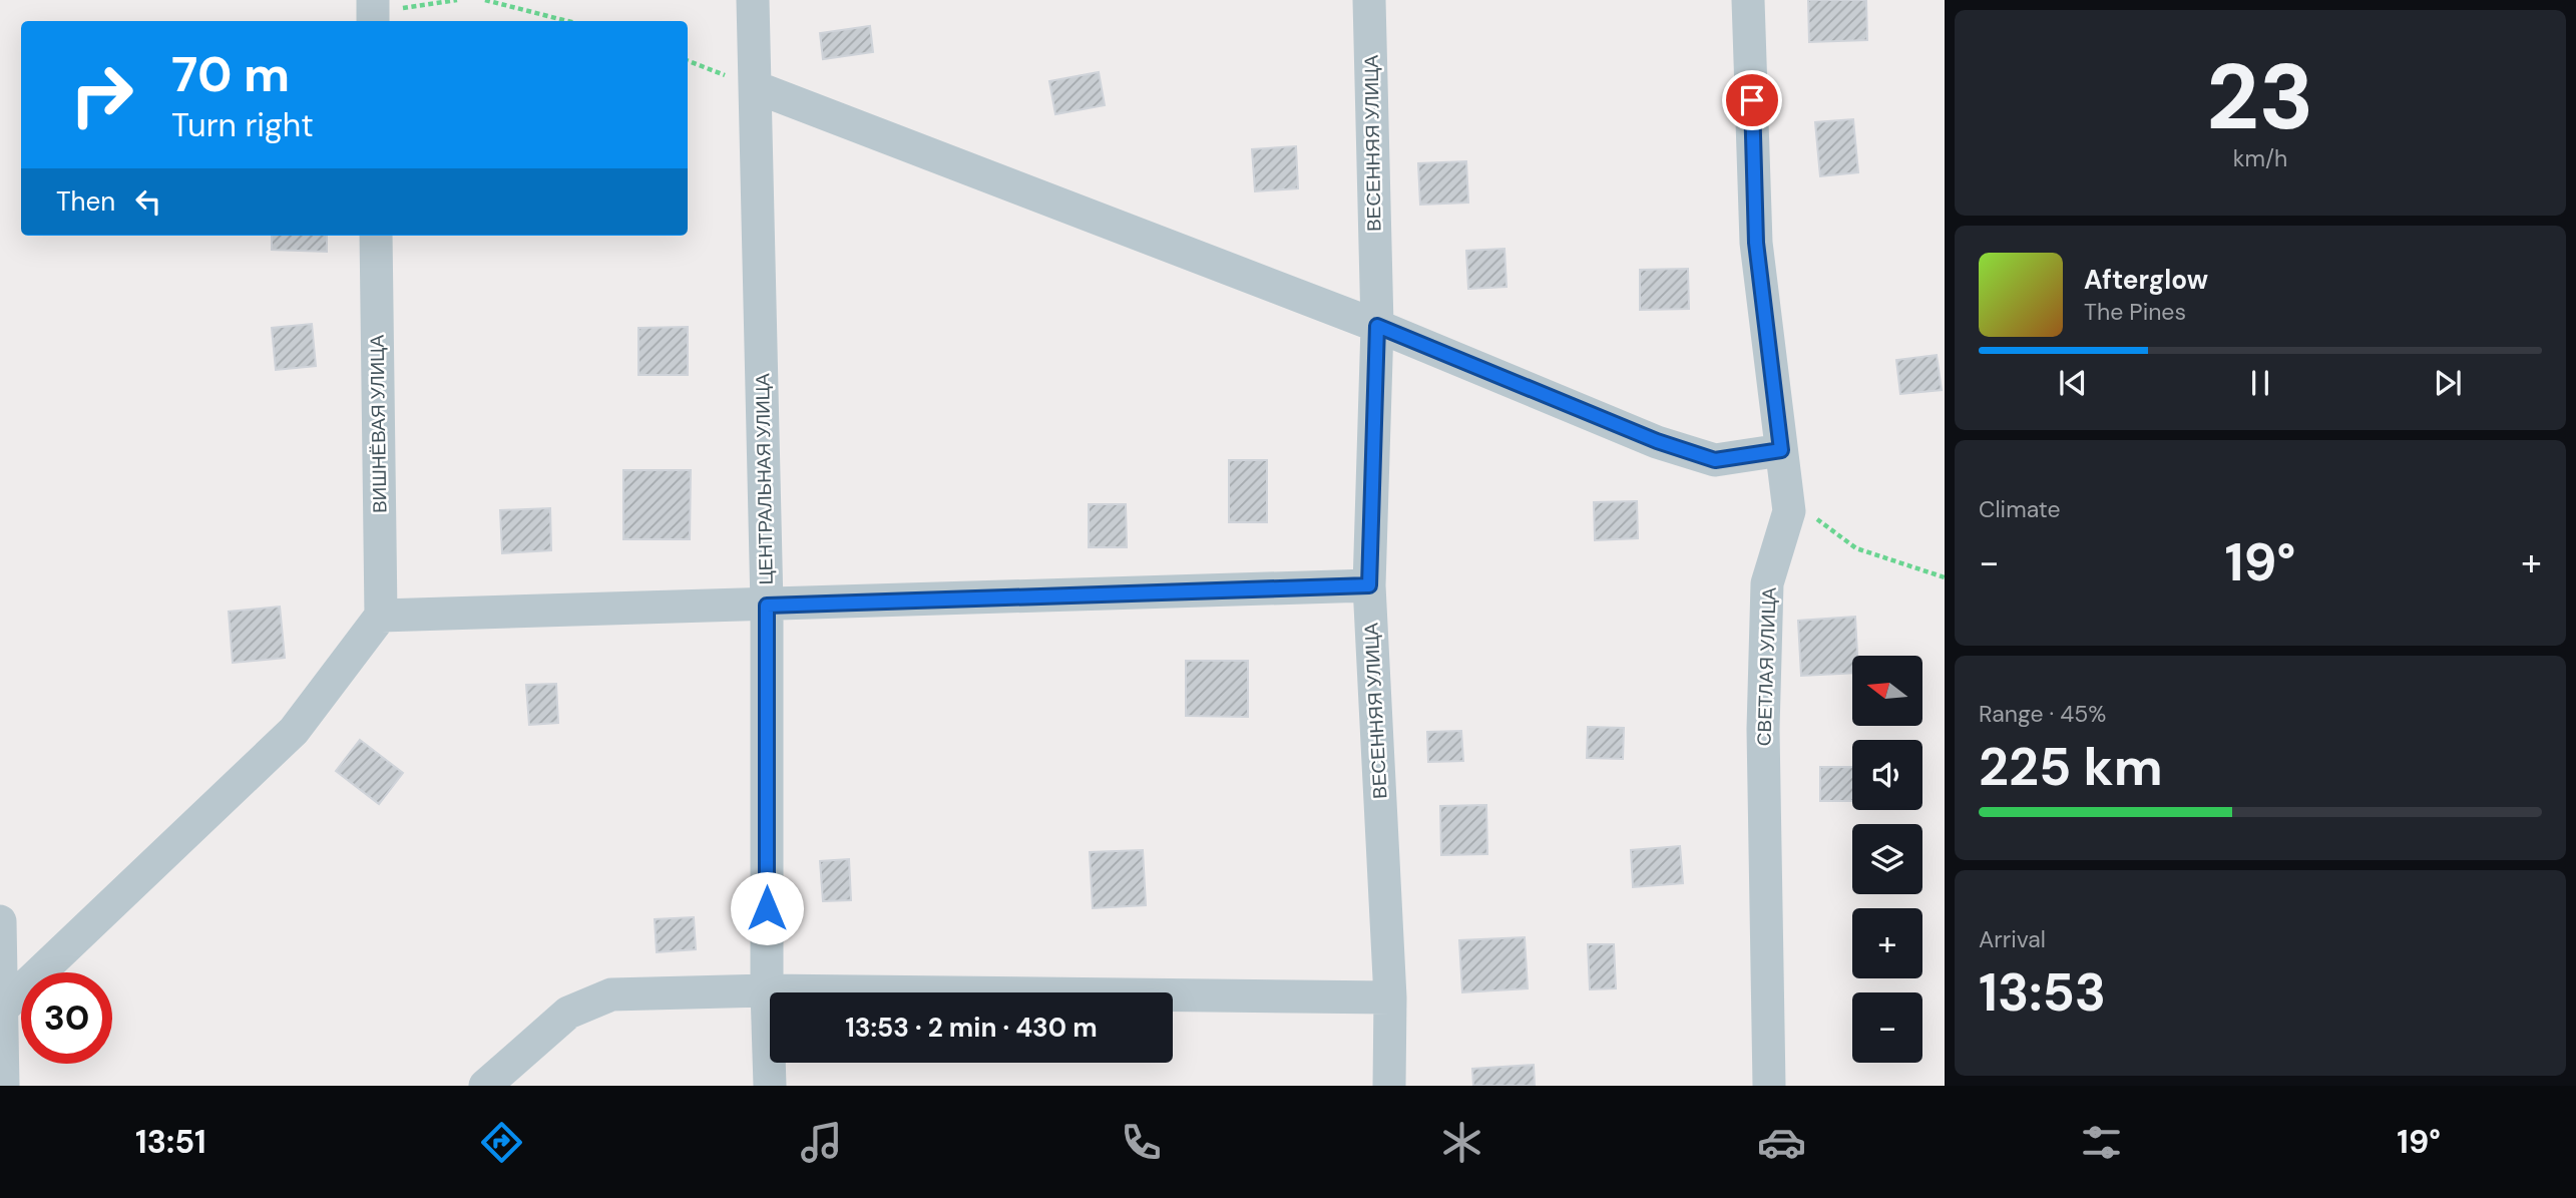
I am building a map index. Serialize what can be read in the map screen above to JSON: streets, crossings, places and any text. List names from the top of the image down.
{
  "streets": {
    "street": [
      "ВЕСЕННЯЯ УЛИЦА",
      "ВИШНЁВАЯ УЛИЦА",
      "ЦЕНТРАЛЬНАЯ УЛИЦА",
      "СВЕТЛАЯ УЛИЦА"
    ]
  },
  "north": "left",
  "page": {
    "tile": [
      ["23", "km/h"],
      "Climate",
      ["Range · 45%", "225 km"],
      ["Arrival", "13:53"]
    ],
    "turn": ["70 m", "Turn right"],
    "then": "Then",
    "song": ["Afterglow", "The Pines"],
    "heat": ["−", "19°", "+"],
    "map_buttons": ["+", "−"],
    "limit": "30",
    "trip": "13:53 · 2 min · 430 m",
    "tabs": ["13:51", "19°"]
  }
}
